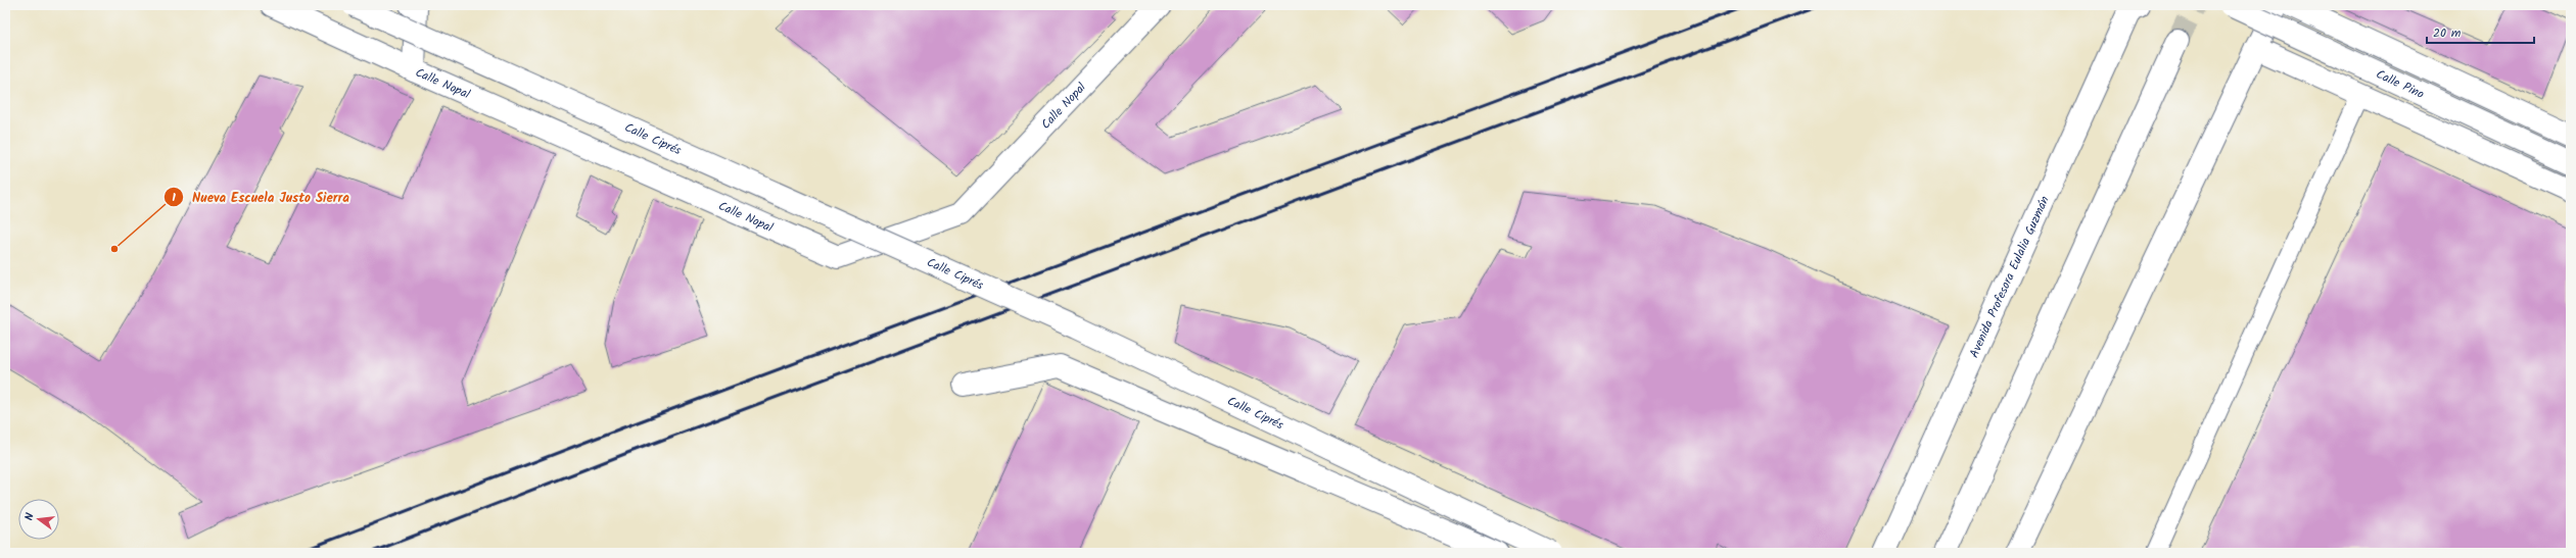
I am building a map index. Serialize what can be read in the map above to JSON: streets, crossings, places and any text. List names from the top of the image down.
{
  "streets": {
    "street": [
      "Calle Nopal",
      "Calle Pino",
      "Calle Ciprés",
      "Avenida Profesora Eulalia Guzmán"
    ]
  },
  "places": ["Nueva Escuela Justo Sierra"],
  "scale_bar": "20 m",
  "north": "left"
}
